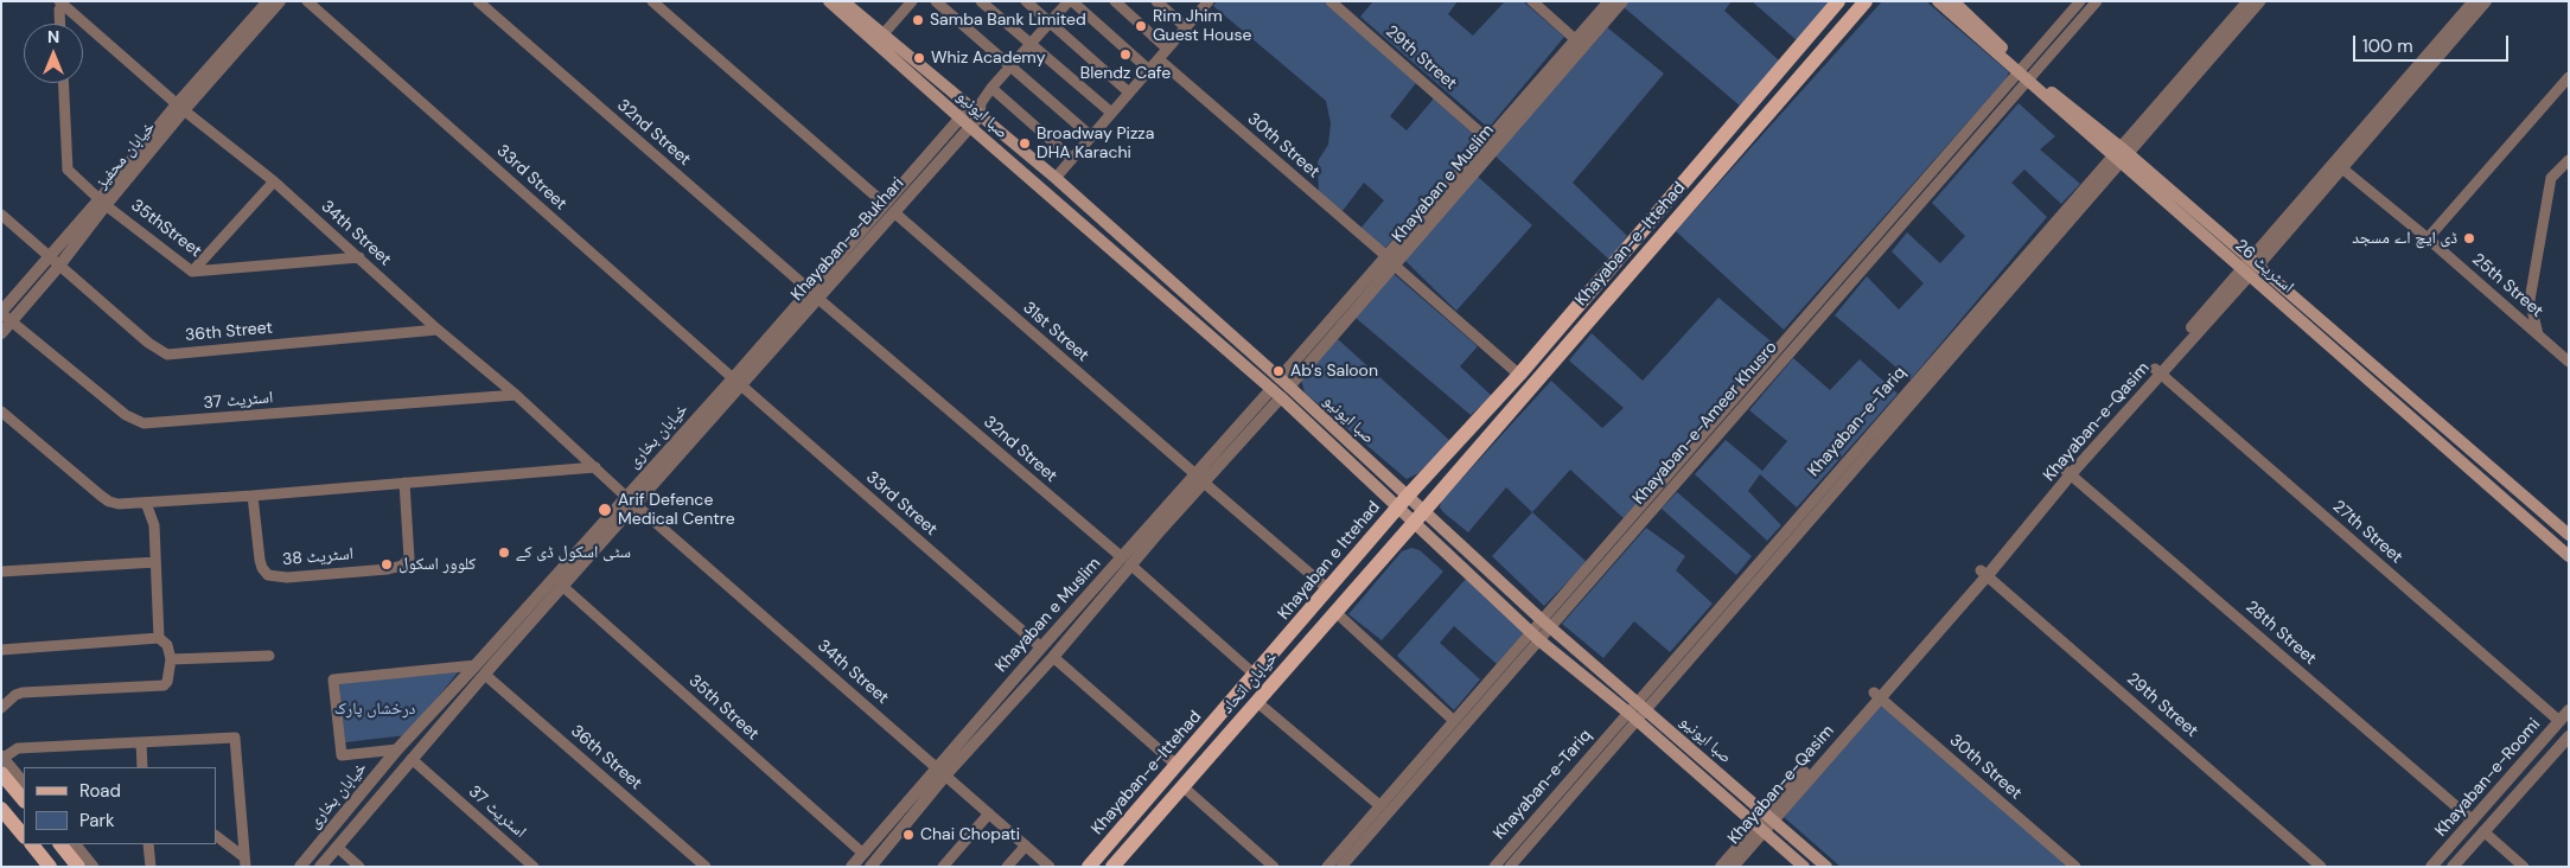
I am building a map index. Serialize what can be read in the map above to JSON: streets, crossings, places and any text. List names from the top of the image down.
{
  "streets": {
    "main road": [
      "صبا ایونیو",
      "Khayaban-e-Ittehad",
      "اسٹریٹ 26",
      "Khayaban e Ittehad",
      "خیابان اتحاد"
    ],
    "street": [
      "29th Street",
      "32nd Street",
      "30th Street",
      "خیابان محفیز",
      "33rd Street",
      "Khayaban e Muslim",
      "35thStreet",
      "34th Street",
      "Khayaban-e-Bukhari",
      "25th Street",
      "36th Street",
      "31st Street",
      "اسٹریٹ 37",
      "Khayaban-e-Tariq",
      "Khayaban-e-Qasim",
      "Khayaban-e-Ameer Khusro",
      "خیابان بخاری",
      "27th Street",
      "اسٹریٹ 38",
      "28th Street",
      "35th Street",
      "Khayaban-e-Roomi"
    ]
  },
  "crossings": [
    ["29th Street", "Khayaban e Muslim"],
    ["29th Street", "Khayaban-e-Qasim"],
    ["صبا ایونیو", "Khayaban e Muslim"],
    ["صبا ایونیو", "Khayaban-e-Bukhari"],
    ["صبا ایونیو", "Khayaban-e-Ittehad"],
    ["صبا ایونیو", "Khayaban-e-Tariq"],
    ["صبا ایونیو", "Khayaban-e-Qasim"],
    ["صبا ایونیو", "Khayaban-e-Ameer Khusro"],
    ["صبا ایونیو", "Khayaban e Ittehad"],
    ["صبا ایونیو", "خیابان اتحاد"],
    ["32nd Street", "Khayaban e Muslim"],
    ["32nd Street", "Khayaban-e-Bukhari"],
    ["32nd Street", "Khayaban-e-Ittehad"],
    ["32nd Street", "Khayaban e Ittehad"],
    ["30th Street", "Khayaban e Muslim"],
    ["30th Street", "Khayaban-e-Ittehad"],
    ["30th Street", "Khayaban-e-Qasim"],
    ["خیابان محفیز", "35thStreet"],
    ["خیابان محفیز", "34th Street"],
    ["خیابان محفیز", "36th Street"],
    ["خیابان محفیز", "اسٹریٹ 37"],
    ["33rd Street", "Khayaban e Muslim"],
    ["33rd Street", "Khayaban-e-Bukhari"],
    ["33rd Street", "خیابان بخاری"],
    ["Khayaban e Muslim", "34th Street"],
    ["Khayaban e Muslim", "31st Street"],
    ["Khayaban e Muslim", "35th Street"],
    ["35thStreet", "34th Street"],
    ["34th Street", "36th Street"],
    ["34th Street", "اسٹریٹ 37"],
    ["34th Street", "خیابان بخاری"],
    ["Khayaban-e-Bukhari", "31st Street"],
    ["Khayaban-e-Bukhari", "خیابان بخاری"],
    ["Khayaban-e-Ittehad", "Khayaban e Ittehad"],
    ["اسٹریٹ 26", "Khayaban-e-Tariq"],
    ["اسٹریٹ 26", "Khayaban-e-Qasim"],
    ["اسٹریٹ 26", "Khayaban-e-Ameer Khusro"],
    ["25th Street", "Khayaban-e-Qasim"],
    ["36th Street", "خیابان بخاری"],
    ["31st Street", "Khayaban e Ittehad"],
    ["اسٹریٹ 37", "خیابان بخاری"],
    ["Khayaban-e-Qasim", "27th Street"],
    ["Khayaban-e-Qasim", "28th Street"],
    ["خیابان بخاری", "35th Street"],
    ["27th Street", "Khayaban-e-Roomi"],
    ["28th Street", "Khayaban-e-Roomi"]
  ],
  "parks": ["درخشاں پارک"],
  "places": [
    "Samba Bank Limited",
    "Rim Jhim Guest House",
    "Blendz Cafe",
    "Whiz Academy",
    "Broadway Pizza DHA Karachi",
    "ڈی ایچ اے مسجد",
    "Ab's Saloon",
    "Arif Defence Medical Centre",
    "سٹی اسکول ڈی کے",
    "کلوور اسکول",
    "Chai Chopati"
  ],
  "legend": ["Road", "Park"],
  "scale_bar": "100 m",
  "north": "top"
}
